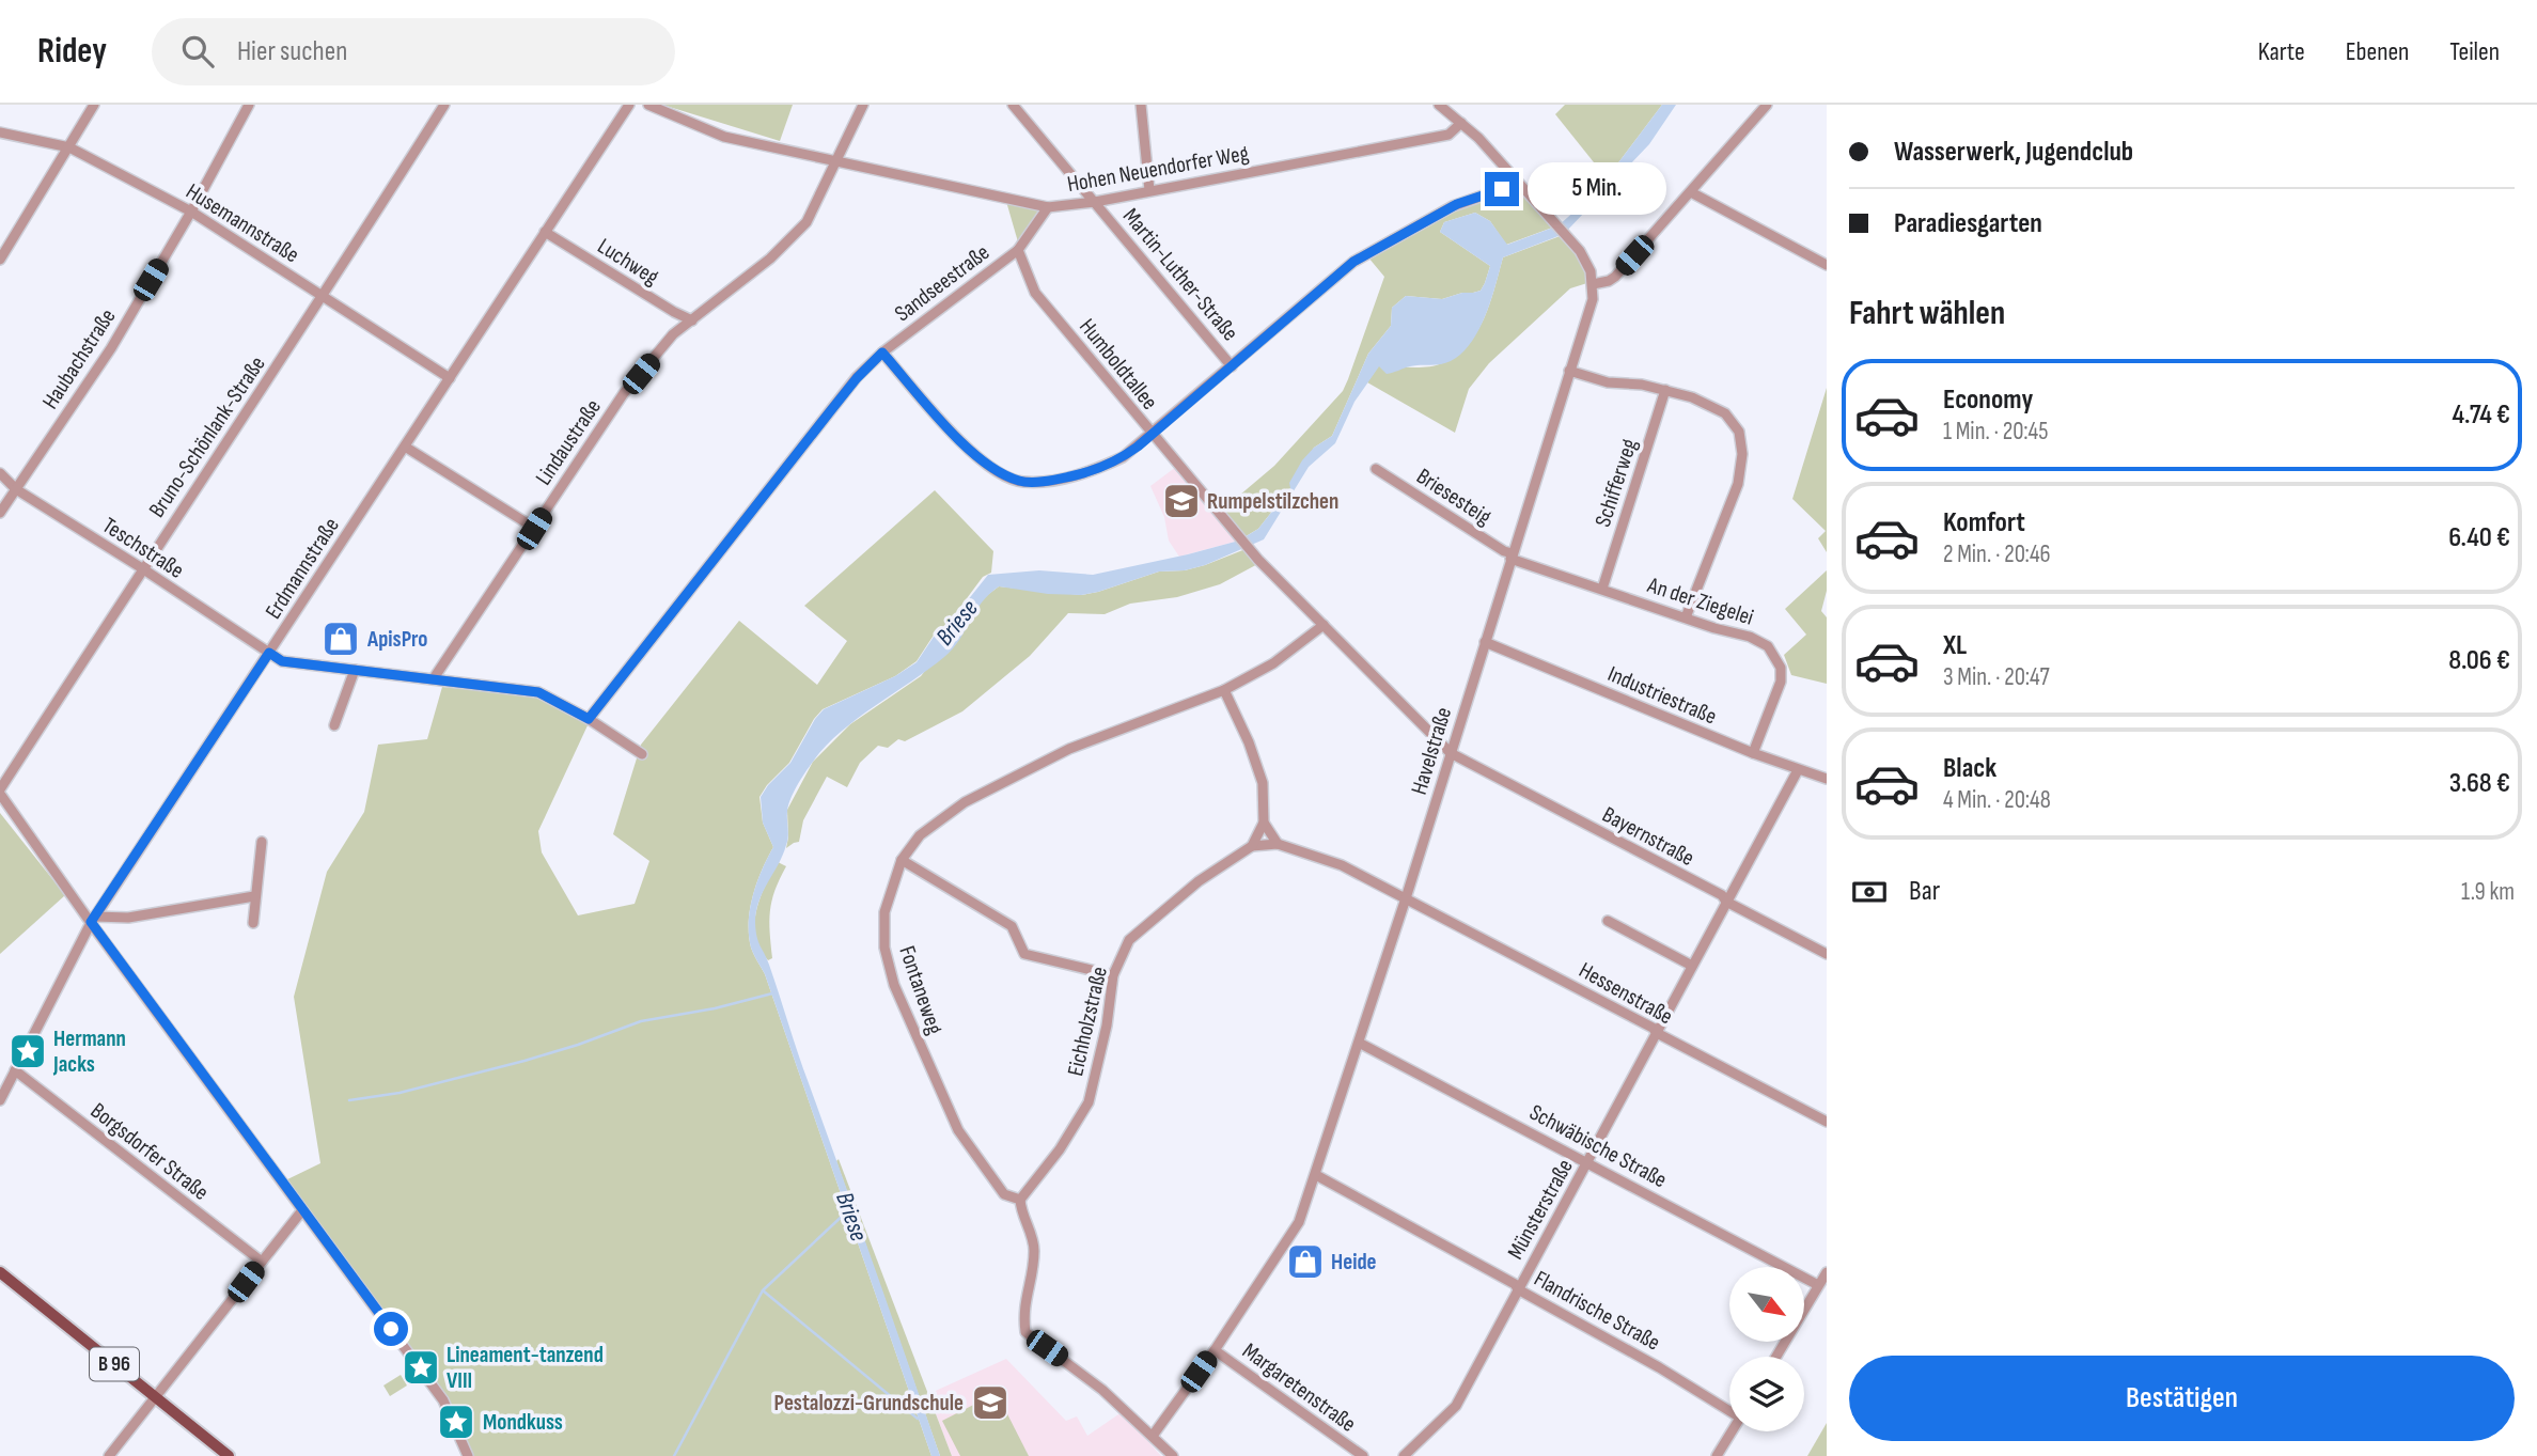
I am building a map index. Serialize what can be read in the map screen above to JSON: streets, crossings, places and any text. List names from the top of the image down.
{
  "streets": {
    "main road": ["B 96"],
    "street": [
      "Hohen Neuendorfer Weg",
      "Husemannstraße",
      "Luchweg",
      "Martin-Luther-Straße",
      "Sandseestraße",
      "Haubachstraße",
      "Humboldtallee",
      "Bruno-Schönlank-Straße",
      "Lindaustraße",
      "Schifferweg",
      "Briesesteig",
      "Teschstraße",
      "Erdmannstraße",
      "An der Ziegelei",
      "Industriestraße",
      "Havelstraße",
      "Bayernstraße",
      "Fontaneweg",
      "Hessenstraße",
      "Eichholzstraße",
      "Schwäbische Straße",
      "Borgsdorfer Straße",
      "Münsterstraße",
      "Flandrische Straße",
      "Margaretenstraße"
    ]
  },
  "crossings": [
    ["Hohen Neuendorfer Weg", "Martin-Luther-Straße"],
    ["Hohen Neuendorfer Weg", "Lindaustraße"],
    ["Husemannstraße", "Haubachstraße"],
    ["Husemannstraße", "Bruno-Schönlank-Straße"],
    ["Husemannstraße", "Erdmannstraße"],
    ["Luchweg", "Lindaustraße"],
    ["Luchweg", "Erdmannstraße"],
    ["Sandseestraße", "Humboldtallee"],
    ["Sandseestraße", "Teschstraße"],
    ["Haubachstraße", "Teschstraße"],
    ["Humboldtallee", "Fontaneweg"],
    ["Bruno-Schönlank-Straße", "Teschstraße"],
    ["Lindaustraße", "Teschstraße"],
    ["Schifferweg", "An der Ziegelei"],
    ["Briesesteig", "An der Ziegelei"],
    ["Briesesteig", "Havelstraße"],
    ["Teschstraße", "Erdmannstraße"],
    ["Erdmannstraße", "Borgsdorfer Straße"],
    ["An der Ziegelei", "Industriestraße"],
    ["An der Ziegelei", "Havelstraße"],
    ["Industriestraße", "Havelstraße"],
    ["Industriestraße", "Münsterstraße"],
    ["Havelstraße", "Bayernstraße"],
    ["Havelstraße", "Hessenstraße"],
    ["Havelstraße", "Eichholzstraße"],
    ["Havelstraße", "Schwäbische Straße"],
    ["Havelstraße", "Flandrische Straße"],
    ["Havelstraße", "Margaretenstraße"],
    ["Bayernstraße", "Münsterstraße"],
    ["Fontaneweg", "Eichholzstraße"],
    ["Hessenstraße", "Eichholzstraße"],
    ["Hessenstraße", "Münsterstraße"],
    ["Schwäbische Straße", "Münsterstraße"],
    ["Münsterstraße", "Flandrische Straße"]
  ],
  "water": ["Briese"],
  "places": {
    "school or university": ["Rumpelstilzchen", "Pestalozzi-Grundschule"],
    "shop": ["ApisPro", "Heide"],
    "place": ["Hermann Jacks", "Lineament-tanzend VIII", "Mondkuss"]
  },
  "north": "bottom right",
  "page": {
    "header": "Ridey",
    "search": "Hier suchen",
    "nav": ["Karte", "Ebenen", "Teilen"],
    "banner": ["Wasserwerk, Jugendclub", "Paradiesgarten"],
    "bubble": "5 Min.",
    "heading": "Fahrt wählen",
    "list": [
      {
        "name": "Economy",
        "note": "1 Min. · 20:45",
        "value": "4.74 €"
      },
      {
        "name": "Komfort",
        "note": "2 Min. · 20:46",
        "value": "6.40 €"
      },
      {
        "name": "XL",
        "note": "3 Min. · 20:47",
        "value": "8.06 €"
      },
      {
        "name": "Black",
        "note": "4 Min. · 20:48",
        "value": "3.68 €"
      }
    ],
    "pay": ["Bar", "1.9 km"],
    "buttons": "Bestätigen"
  }
}
